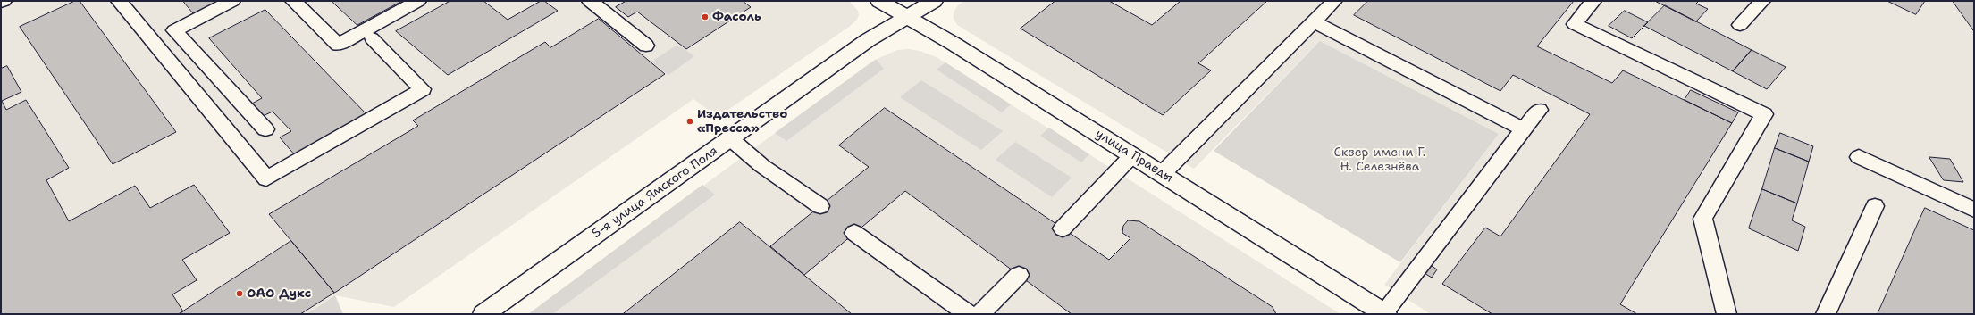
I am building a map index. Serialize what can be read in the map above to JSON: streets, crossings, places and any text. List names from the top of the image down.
{
  "streets": {
    "street": ["улица Правды", "5-я улица Ямского Поля"]
  },
  "crossings": [
    ["улица Правды", "5-я улица Ямского Поля"]
  ],
  "parks": ["Сквер имени Г. Н. Селезнёва"],
  "places": ["Фасоль", "Издательство «Пресса»", "OAO Дукс"]
}
